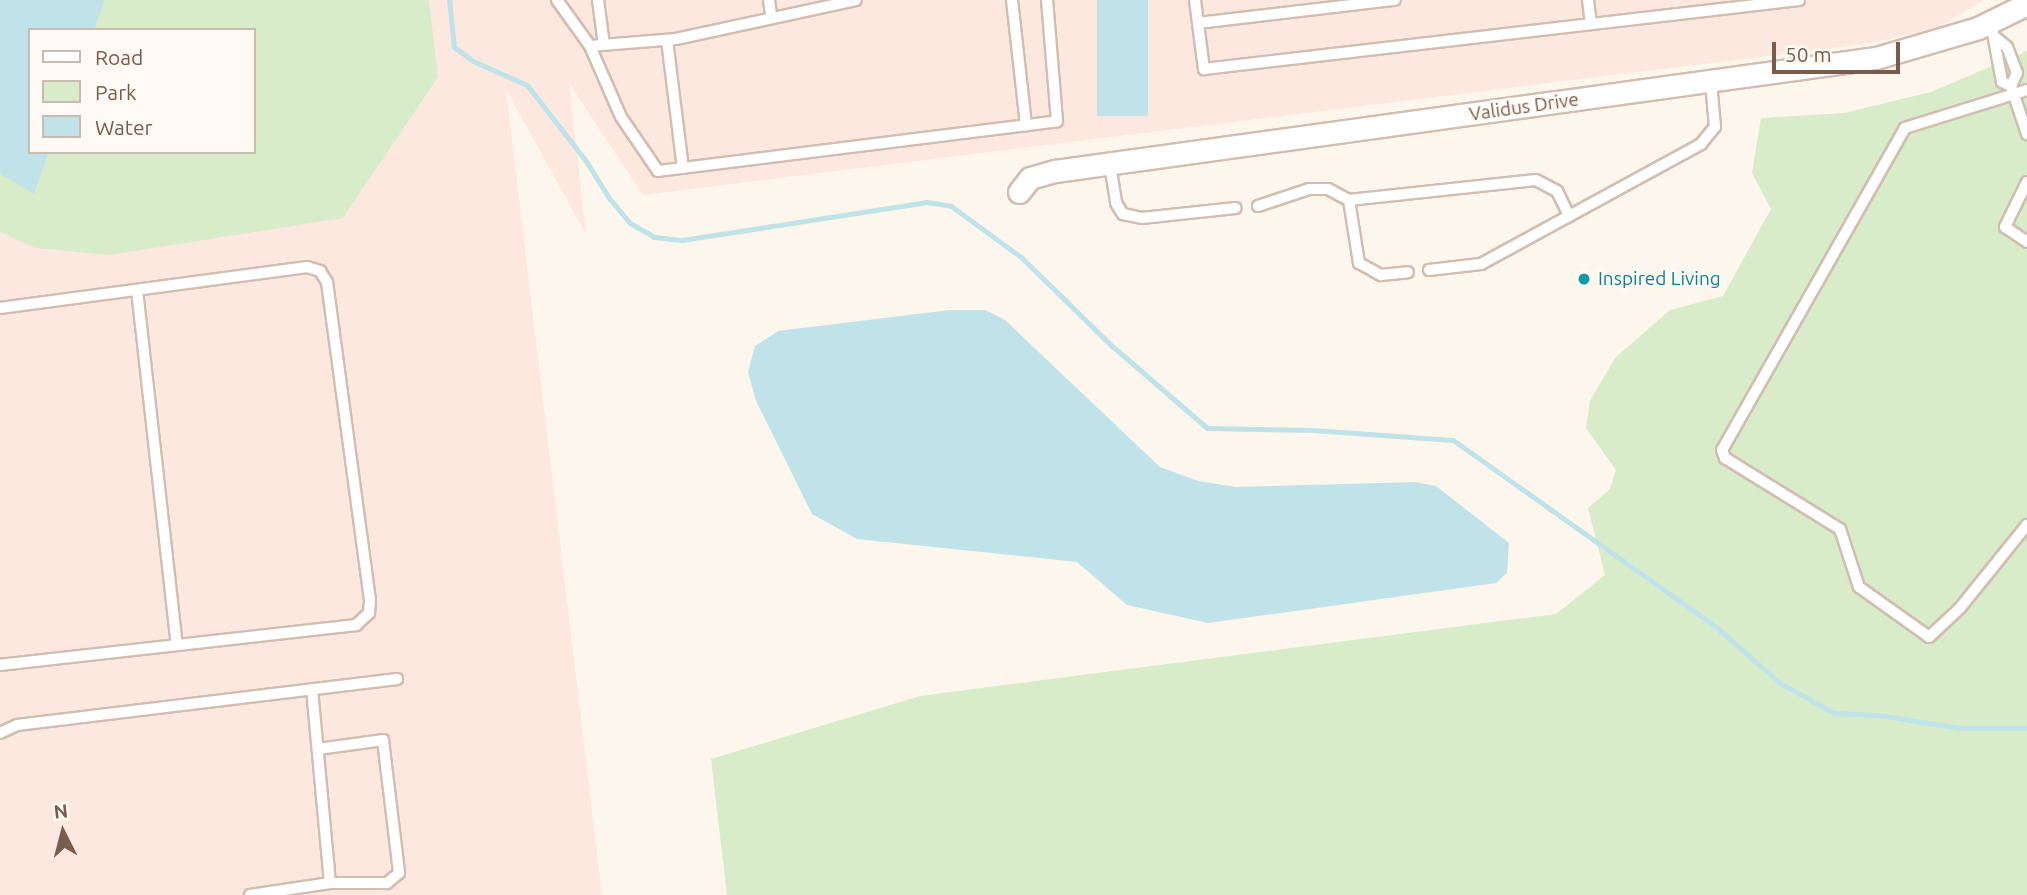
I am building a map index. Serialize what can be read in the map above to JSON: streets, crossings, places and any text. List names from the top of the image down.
{
  "streets": {
    "street": ["Validus Drive"]
  },
  "places": ["Inspired Living"],
  "legend": ["Road", "Park", "Water"],
  "scale_bar": "50 m",
  "north": "top"
}
